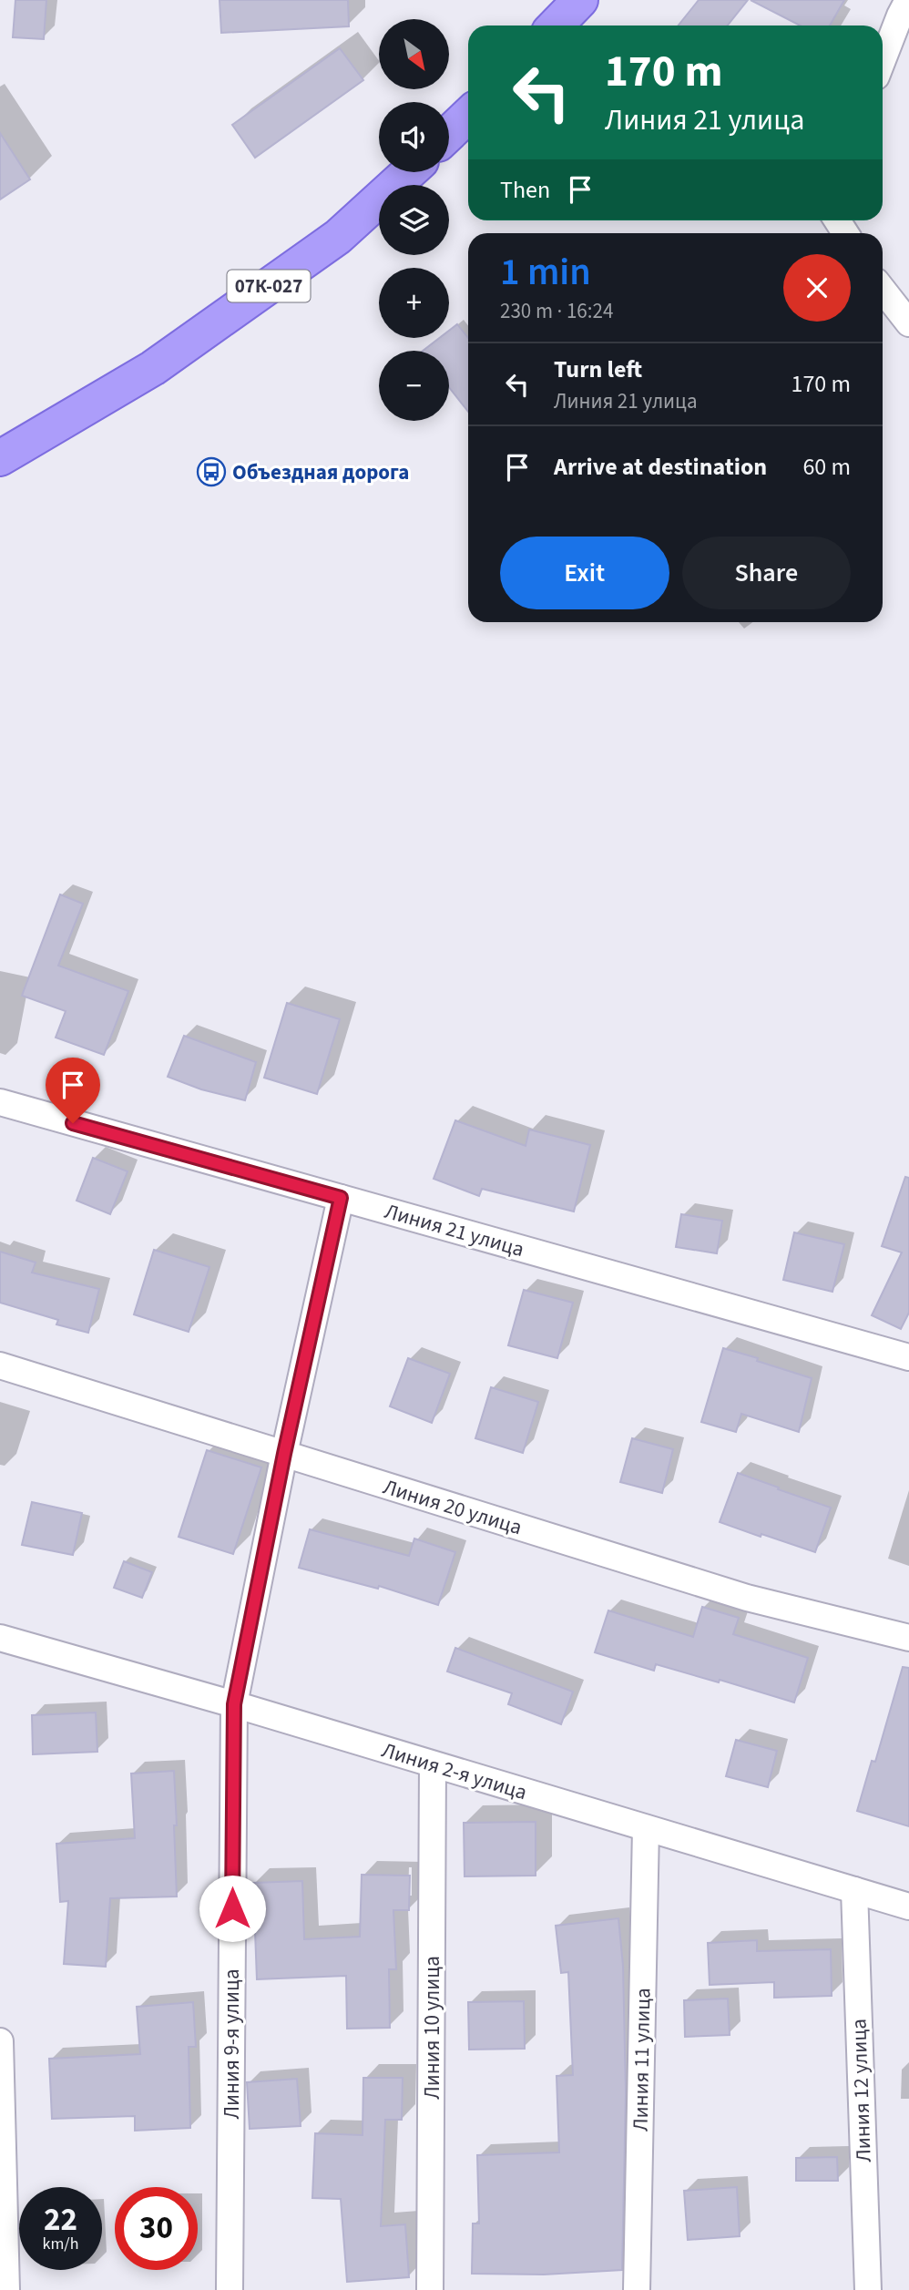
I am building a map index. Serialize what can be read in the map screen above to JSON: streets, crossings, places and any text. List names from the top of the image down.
{
  "streets": {
    "main road": ["07К-027"],
    "street": [
      "Линия 21 улица",
      "Линия 20 улица",
      "Линия 2-я улица",
      "Линия 10 улица",
      "Линия 9-я улица",
      "Линия 11 улица",
      "Линия 12 улица"
    ]
  },
  "crossings": [
    ["Линия 21 улица", "Линия 9-я улица"],
    ["Линия 20 улица", "Линия 9-я улица"],
    ["Линия 2-я улица", "Линия 10 улица"],
    ["Линия 2-я улица", "Линия 9-я улица"],
    ["Линия 2-я улица", "Линия 11 улица"],
    ["Линия 2-я улица", "Линия 12 улица"]
  ],
  "places": {
    "bus stop": ["Объездная дорога"]
  },
  "north": "bottom right",
  "page": {
    "map_buttons": ["+", "−"],
    "turn": ["170 m", "Линия 21 улица"],
    "then": "Then",
    "heading": ["1 min", "230 m · 16:24"],
    "list": [
      {
        "name": "Turn left",
        "note": "Линия 21 улица",
        "value": "170 m"
      },
      {
        "name": "Arrive at destination",
        "value": "60 m"
      }
    ],
    "buttons": ["Exit", "Share"],
    "speed": "22 km/h",
    "limit": "30"
  }
}
